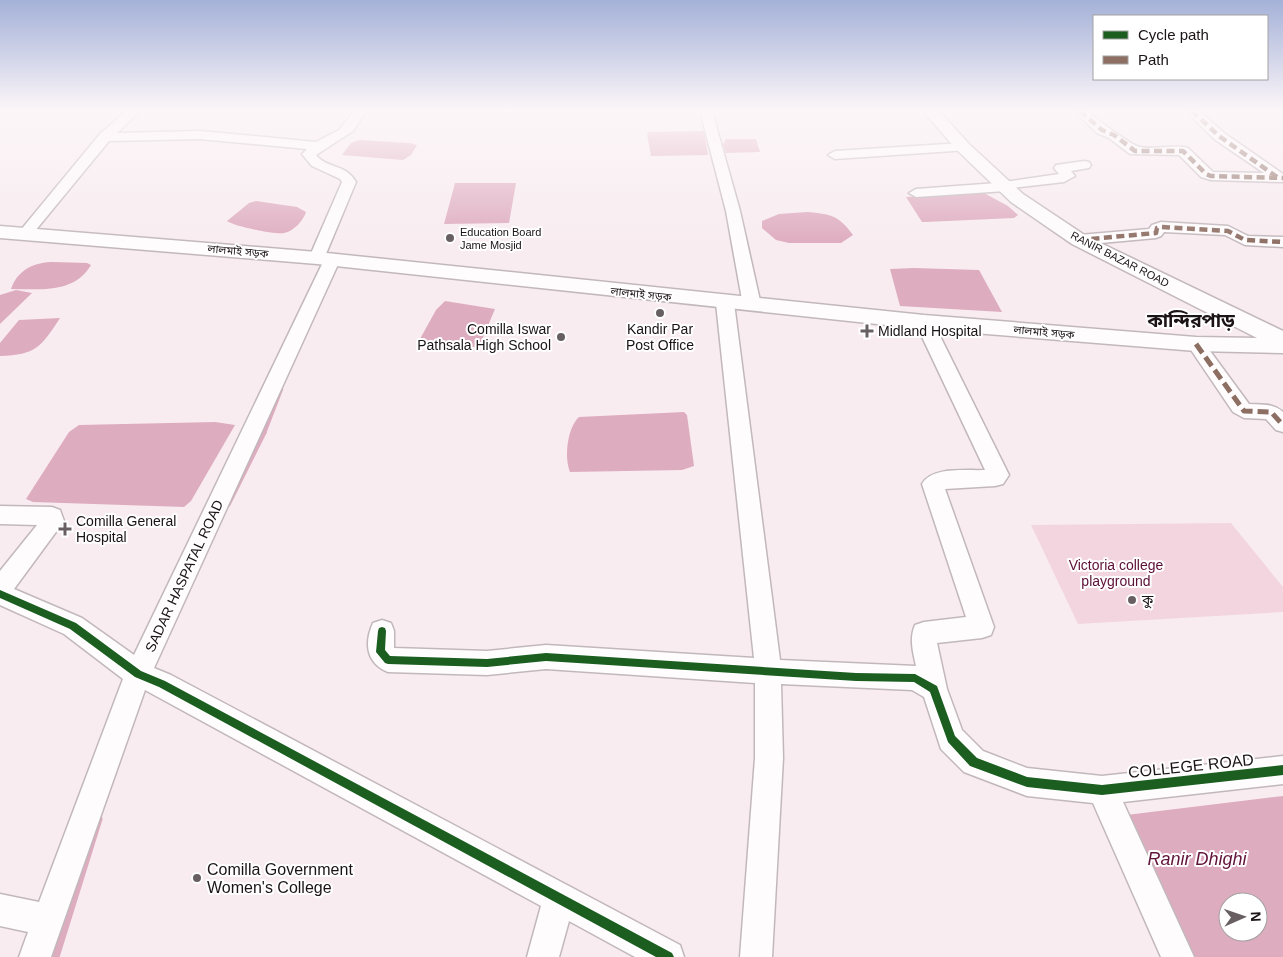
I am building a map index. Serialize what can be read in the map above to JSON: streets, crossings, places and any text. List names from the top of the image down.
{
  "streets": {
    "main road": ["লালমাই সড়ক", "RANIR BAZAR ROAD"],
    "street": ["SADAR HASPATAL ROAD", "COLLEGE ROAD"]
  },
  "crossings": [
    ["লালমাই সড়ক", "SADAR HASPATAL ROAD"],
    ["লালমাই সড়ক", "COLLEGE ROAD"]
  ],
  "districts": ["কান্দিরপাড়"],
  "water": ["Ranir Dhighi"],
  "parks": ["Victoria college playground"],
  "places": {
    "other": [
      "Education Board Jame Mosjid",
      "Kandir Par Post Office",
      "Comilla Iswar Pathsala High School",
      "কু",
      "Comilla Government Women's College"
    ],
    "health": ["Midland Hospital", "Comilla General Hospital"]
  },
  "legend": ["Cycle path", "Path"],
  "north": "right"
}
